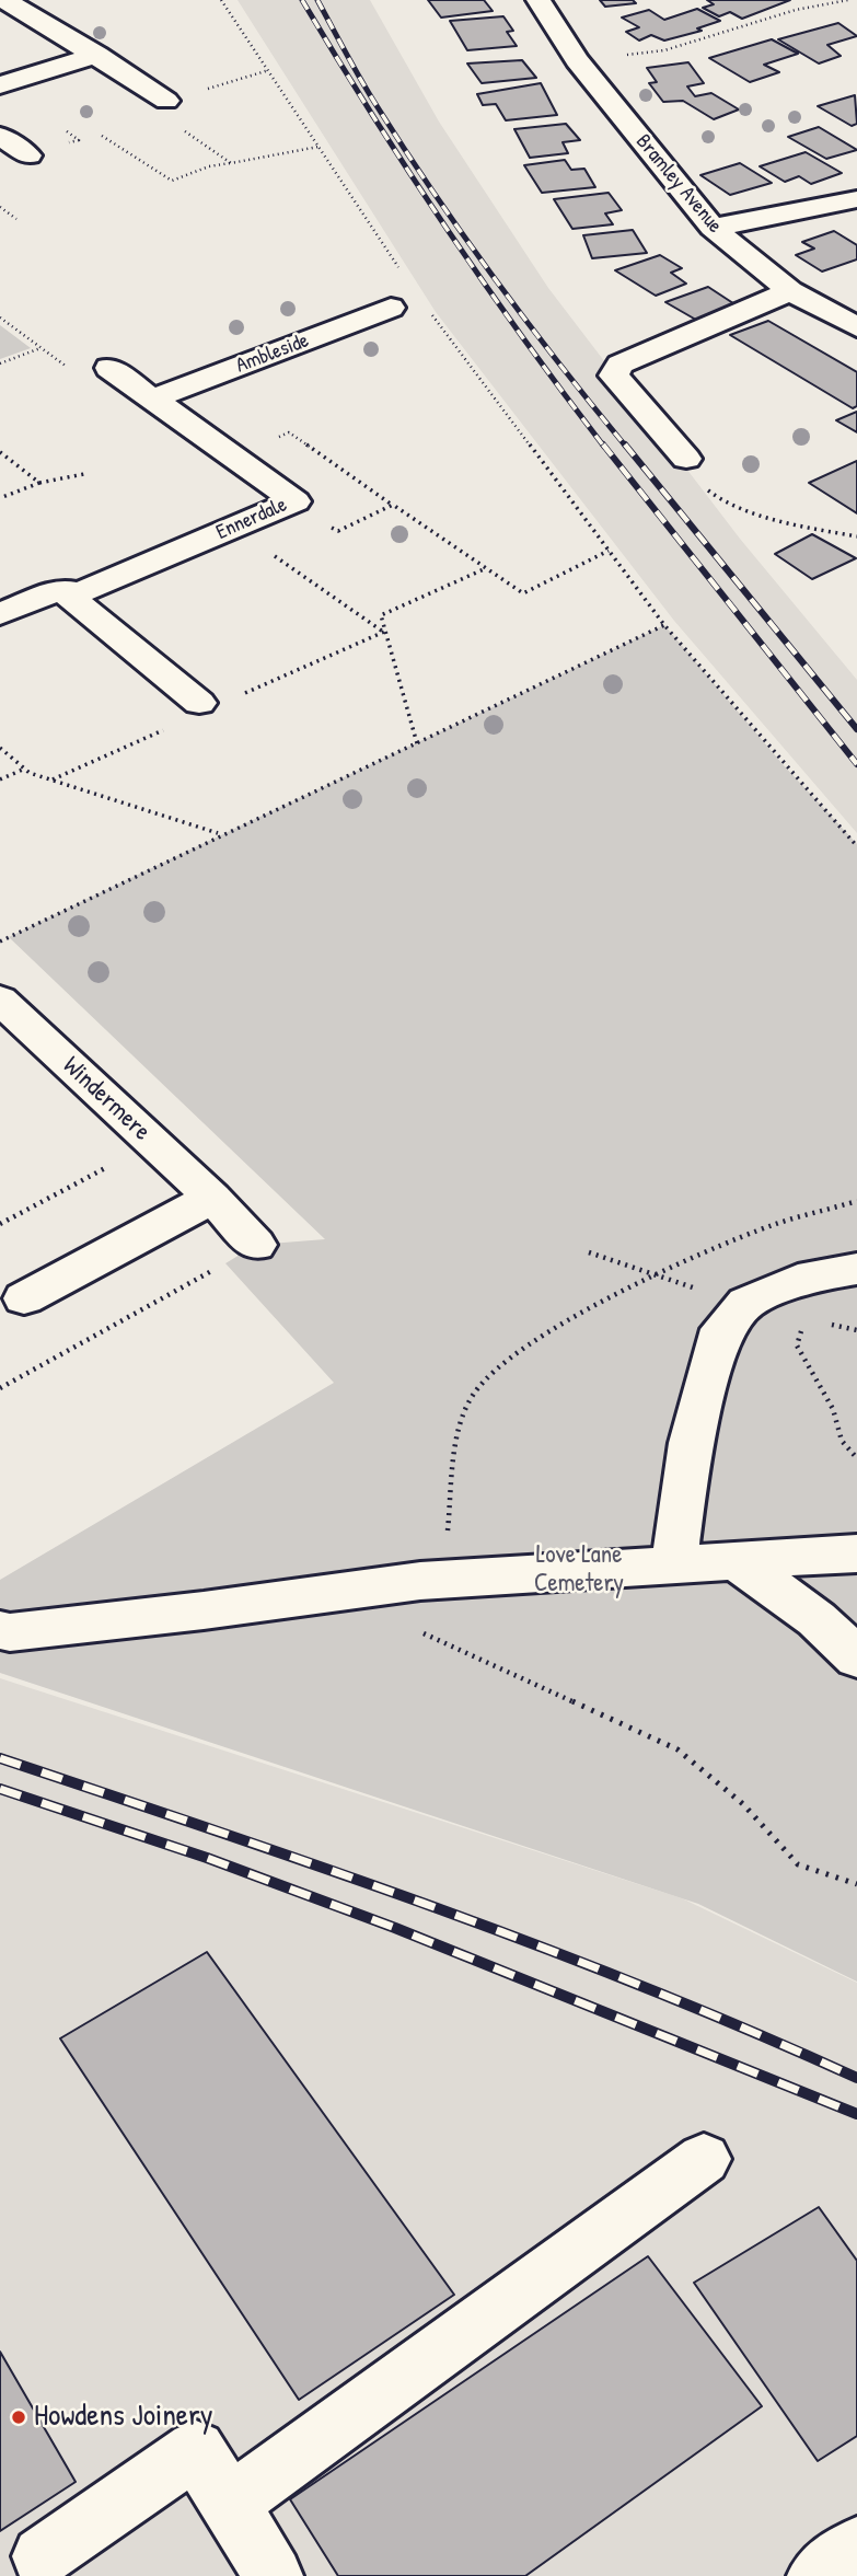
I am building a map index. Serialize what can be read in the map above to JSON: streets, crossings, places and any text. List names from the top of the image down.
{
  "streets": {
    "street": [
      "Bramley Avenue",
      "Ambleside",
      "Ennerdale",
      "Windermere"
    ]
  },
  "crossings": [
    ["Ambleside", "Ennerdale"]
  ],
  "parks": ["Love Lane Cemetery"],
  "places": ["Howdens Joinery"]
}
